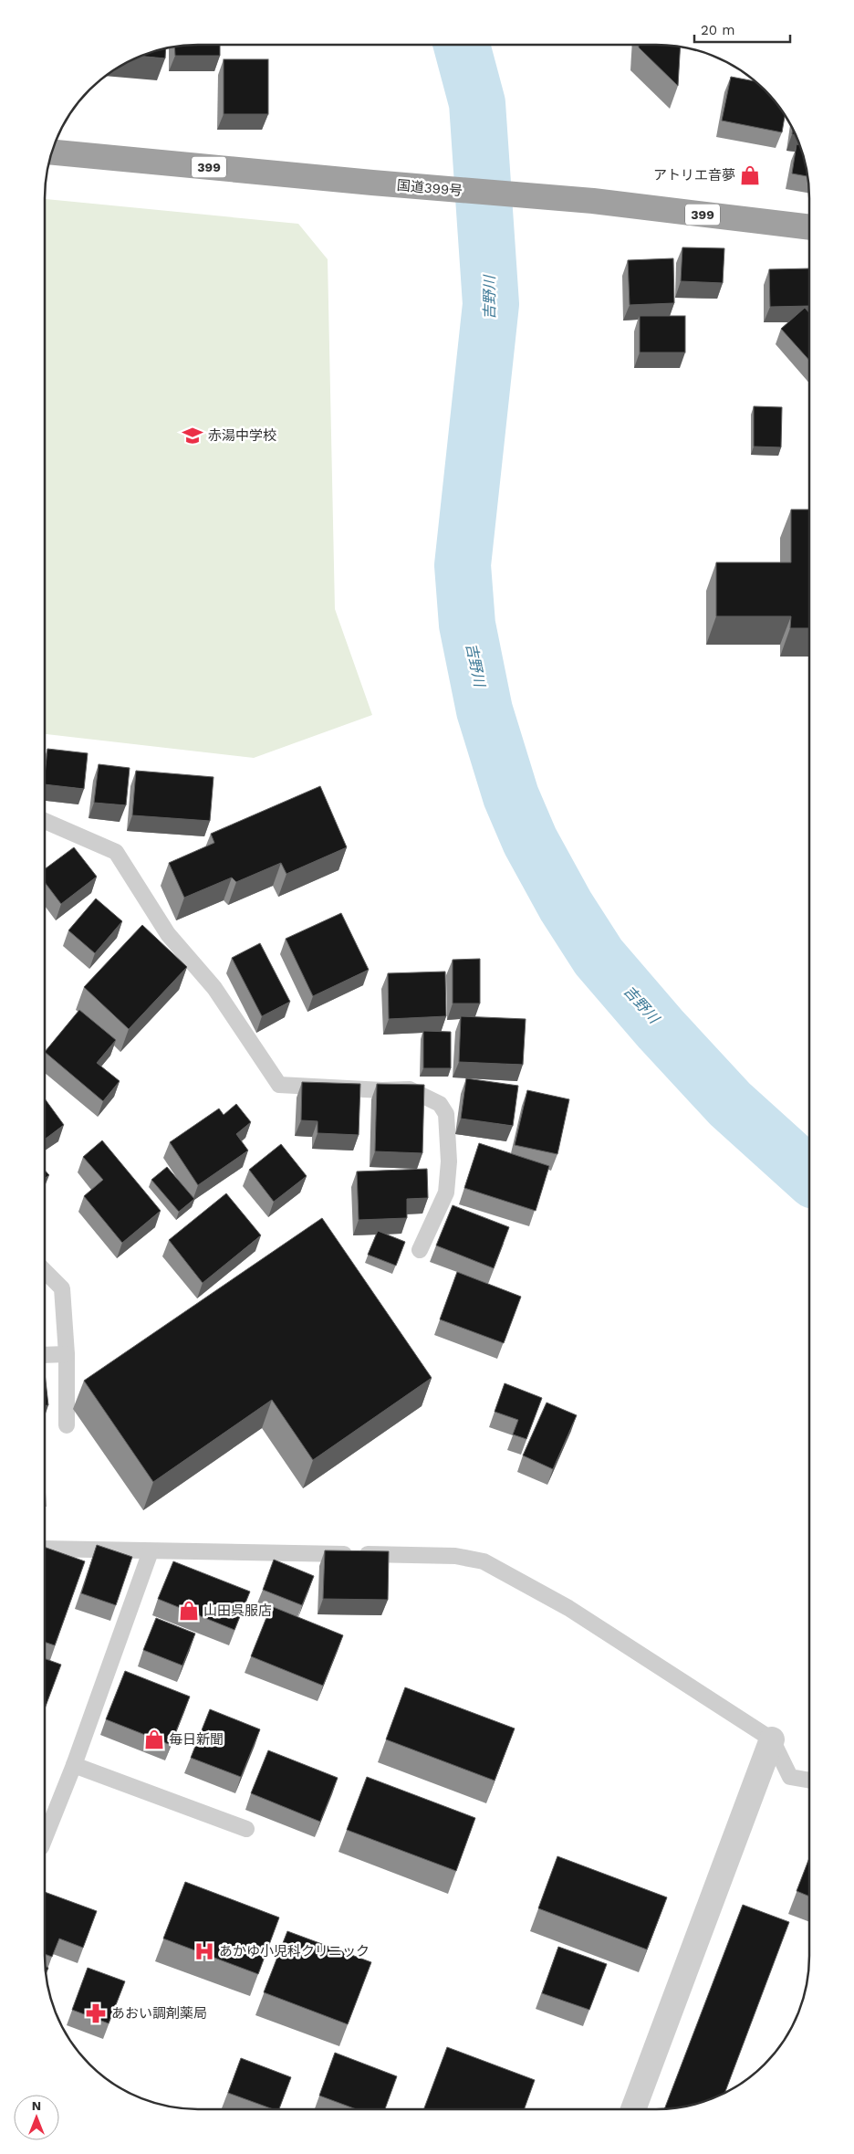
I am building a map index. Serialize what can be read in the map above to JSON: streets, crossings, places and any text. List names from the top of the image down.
{
  "streets": {
    "highway": ["399", "国道399号"]
  },
  "water": ["吉野川"],
  "places": {
    "shop": ["アトリエ音夢", "山田呉服店", "毎日新聞"],
    "school or university": ["赤湯中学校"],
    "hospital": ["あかゆ小児科クリニック"],
    "pharmacy": ["あおい調剤薬局"]
  },
  "scale_bar": "20 m",
  "north": "top"
}
